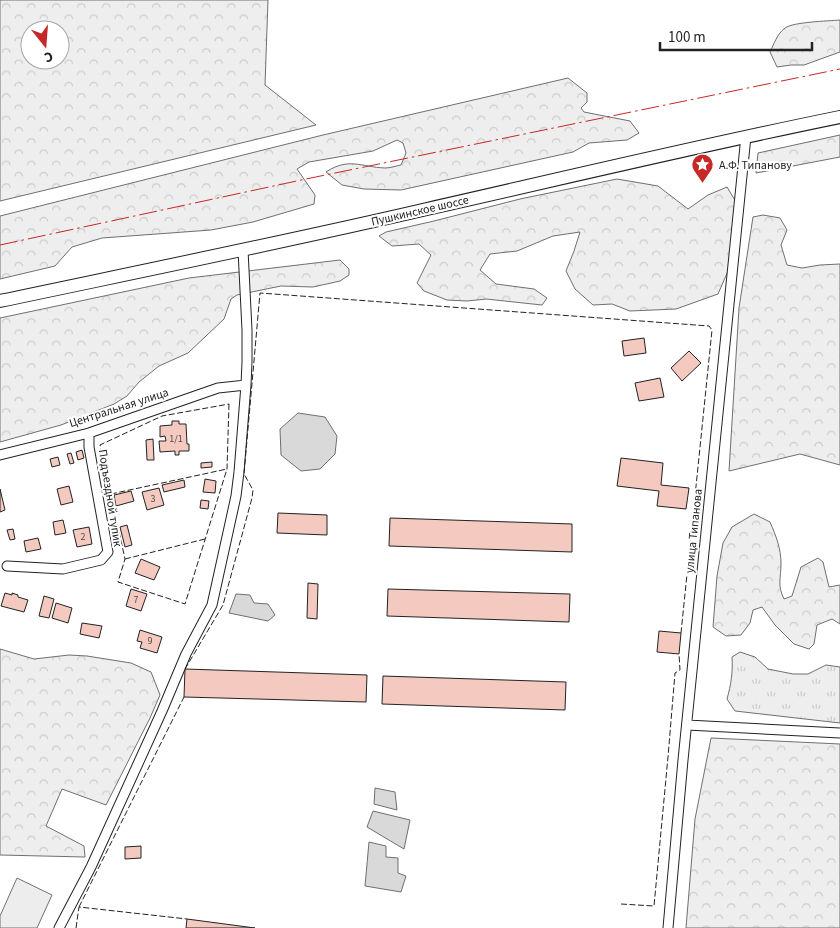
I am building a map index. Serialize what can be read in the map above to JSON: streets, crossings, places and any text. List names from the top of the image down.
{
  "streets": {
    "main road": ["Пушкинское шоссе"],
    "street": ["Центральная улица", "Подъездной тупик", "улица Типанова"]
  },
  "crossings": [
    ["Пушкинское шоссе", "улица Типанова"],
    ["Центральная улица", "Подъездной тупик"]
  ],
  "places": {
    "place": ["А.Ф. Типанову"]
  },
  "house_numbers": [
    "1/1",
    "3",
    "2",
    "7",
    "9"
  ],
  "scale_bar": "100 m",
  "north": "bottom"
}
